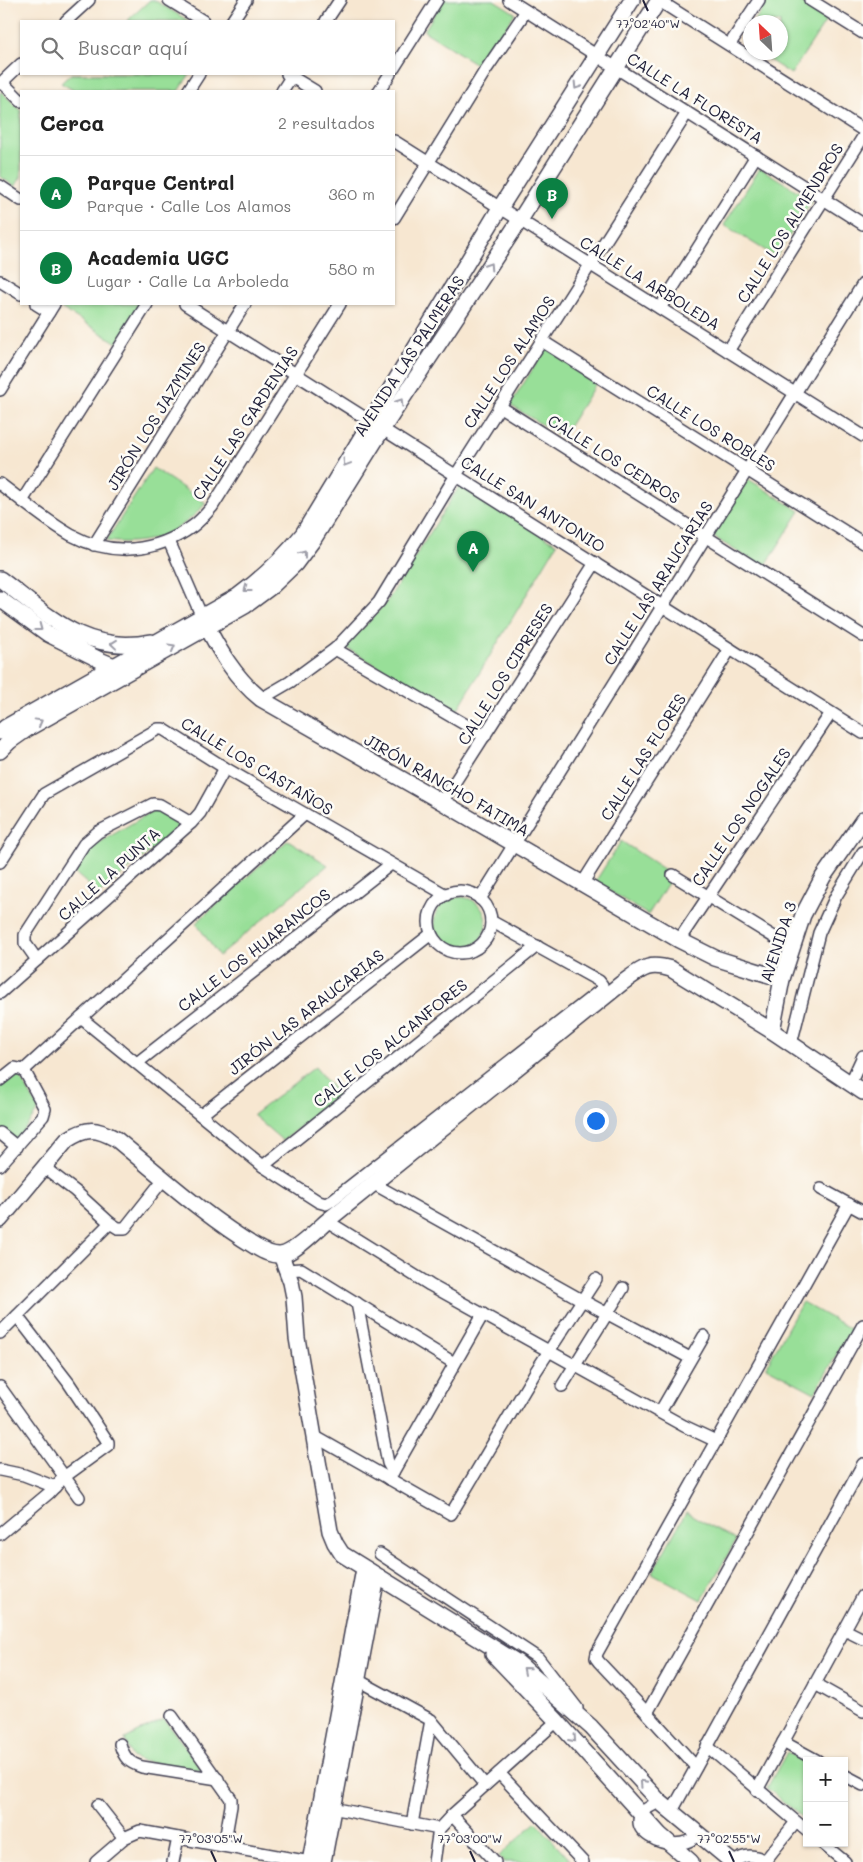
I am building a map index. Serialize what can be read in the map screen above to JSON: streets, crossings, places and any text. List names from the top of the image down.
{
  "streets": {
    "street": [
      "CALLE LA FLORESTA",
      "CALLE LOS ALMENDROS",
      "CALLE LA ARBOLEDA",
      "AVENIDA LAS PALMERAS",
      "CALLE LOS ALAMOS",
      "JIRÓN LOS JAZMINES",
      "CALLE LAS GARDENIAS",
      "CALLE LOS ROBLES",
      "CALLE LOS CEDROS",
      "CALLE SAN ANTONIO",
      "CALLE LAS ARAUCARIAS",
      "CALLE LOS CIPRESES",
      "CALLE LAS FLORES",
      "CALLE LOS CASTAÑOS",
      "JIRÓN RANCHO FATIMA",
      "CALLE LOS NOGALES",
      "CALLE LA PUNTA",
      "AVENIDA 3",
      "CALLE LOS HUARANCOS",
      "JIRÓN LAS ARAUCARIAS",
      "CALLE LOS ALCANFORES"
    ]
  },
  "crossings": [
    ["CALLE LA FLORESTA", "CALLE LOS ALMENDROS"],
    ["CALLE LA FLORESTA", "AVENIDA LAS PALMERAS"],
    ["CALLE LA FLORESTA", "CALLE LOS ALAMOS"],
    ["CALLE LOS ALMENDROS", "CALLE LA ARBOLEDA"],
    ["CALLE LA ARBOLEDA", "AVENIDA LAS PALMERAS"],
    ["CALLE LA ARBOLEDA", "CALLE LOS ALAMOS"],
    ["CALLE LA ARBOLEDA", "CALLE LAS ARAUCARIAS"],
    ["AVENIDA LAS PALMERAS", "CALLE SAN ANTONIO"],
    ["AVENIDA LAS PALMERAS", "JIRÓN RANCHO FATIMA"],
    ["CALLE LOS ALAMOS", "CALLE LOS ROBLES"],
    ["CALLE LOS ALAMOS", "CALLE LOS CEDROS"],
    ["CALLE LOS ALAMOS", "CALLE SAN ANTONIO"],
    ["CALLE LOS ALAMOS", "JIRÓN RANCHO FATIMA"],
    ["JIRÓN LOS JAZMINES", "CALLE LAS GARDENIAS"],
    ["JIRÓN LOS JAZMINES", "CALLE SAN ANTONIO"],
    ["CALLE LAS GARDENIAS", "CALLE SAN ANTONIO"],
    ["CALLE LAS GARDENIAS", "JIRÓN RANCHO FATIMA"],
    ["CALLE LOS ROBLES", "CALLE LAS ARAUCARIAS"],
    ["CALLE LOS CEDROS", "CALLE LAS ARAUCARIAS"],
    ["CALLE SAN ANTONIO", "CALLE LAS ARAUCARIAS"],
    ["CALLE SAN ANTONIO", "CALLE LOS CIPRESES"],
    ["CALLE SAN ANTONIO", "CALLE LAS FLORES"],
    ["CALLE SAN ANTONIO", "CALLE LOS NOGALES"],
    ["CALLE LAS ARAUCARIAS", "CALLE LOS CASTAÑOS"],
    ["CALLE LAS ARAUCARIAS", "JIRÓN RANCHO FATIMA"],
    ["CALLE LAS ARAUCARIAS", "JIRÓN LAS ARAUCARIAS"],
    ["CALLE LOS CIPRESES", "JIRÓN RANCHO FATIMA"],
    ["CALLE LAS FLORES", "JIRÓN RANCHO FATIMA"],
    ["CALLE LOS CASTAÑOS", "CALLE LA PUNTA"],
    ["CALLE LOS CASTAÑOS", "CALLE LOS HUARANCOS"],
    ["CALLE LOS CASTAÑOS", "JIRÓN LAS ARAUCARIAS"],
    ["JIRÓN RANCHO FATIMA", "CALLE LOS NOGALES"],
    ["JIRÓN RANCHO FATIMA", "AVENIDA 3"]
  ],
  "north": "top left",
  "page": {
    "search": "Buscar aquí",
    "heading": ["Cerca", "2 resultados"],
    "list": [
      {
        "mark": "A",
        "name": "Parque Central",
        "note": "Parque · Calle Los Alamos",
        "value": "360 m"
      },
      {
        "mark": "B",
        "name": "Academia UGC",
        "note": "Lugar · Calle La Arboleda",
        "value": "580 m"
      }
    ],
    "pins": ["B", "A"],
    "map_buttons": ["+", "−"]
  },
  "coordinates": [
    "77°02'40\"W",
    "77°03'05\"W",
    "77°03'00\"W",
    "77°02'55\"W"
  ]
}
